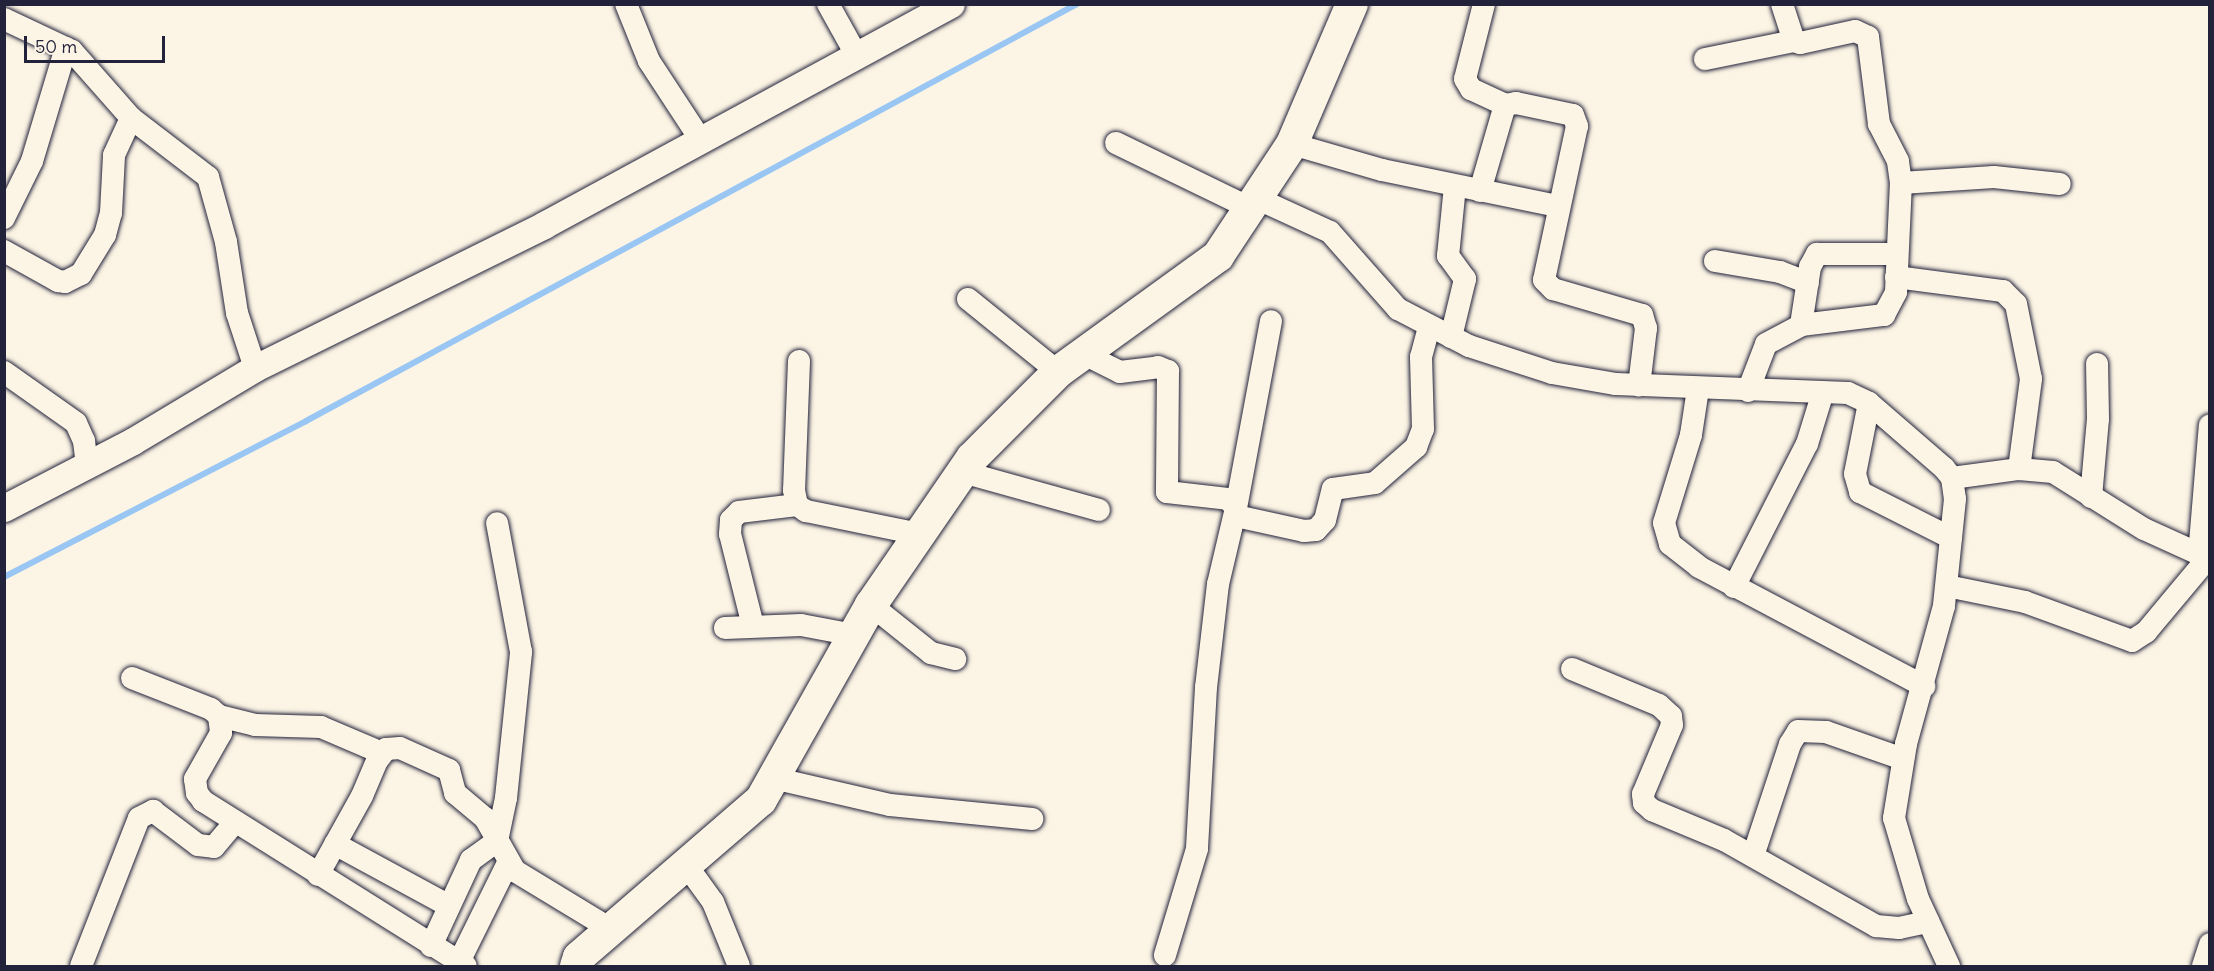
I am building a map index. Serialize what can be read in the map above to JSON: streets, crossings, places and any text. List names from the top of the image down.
{
  "scale_bar": "50 m"
}
